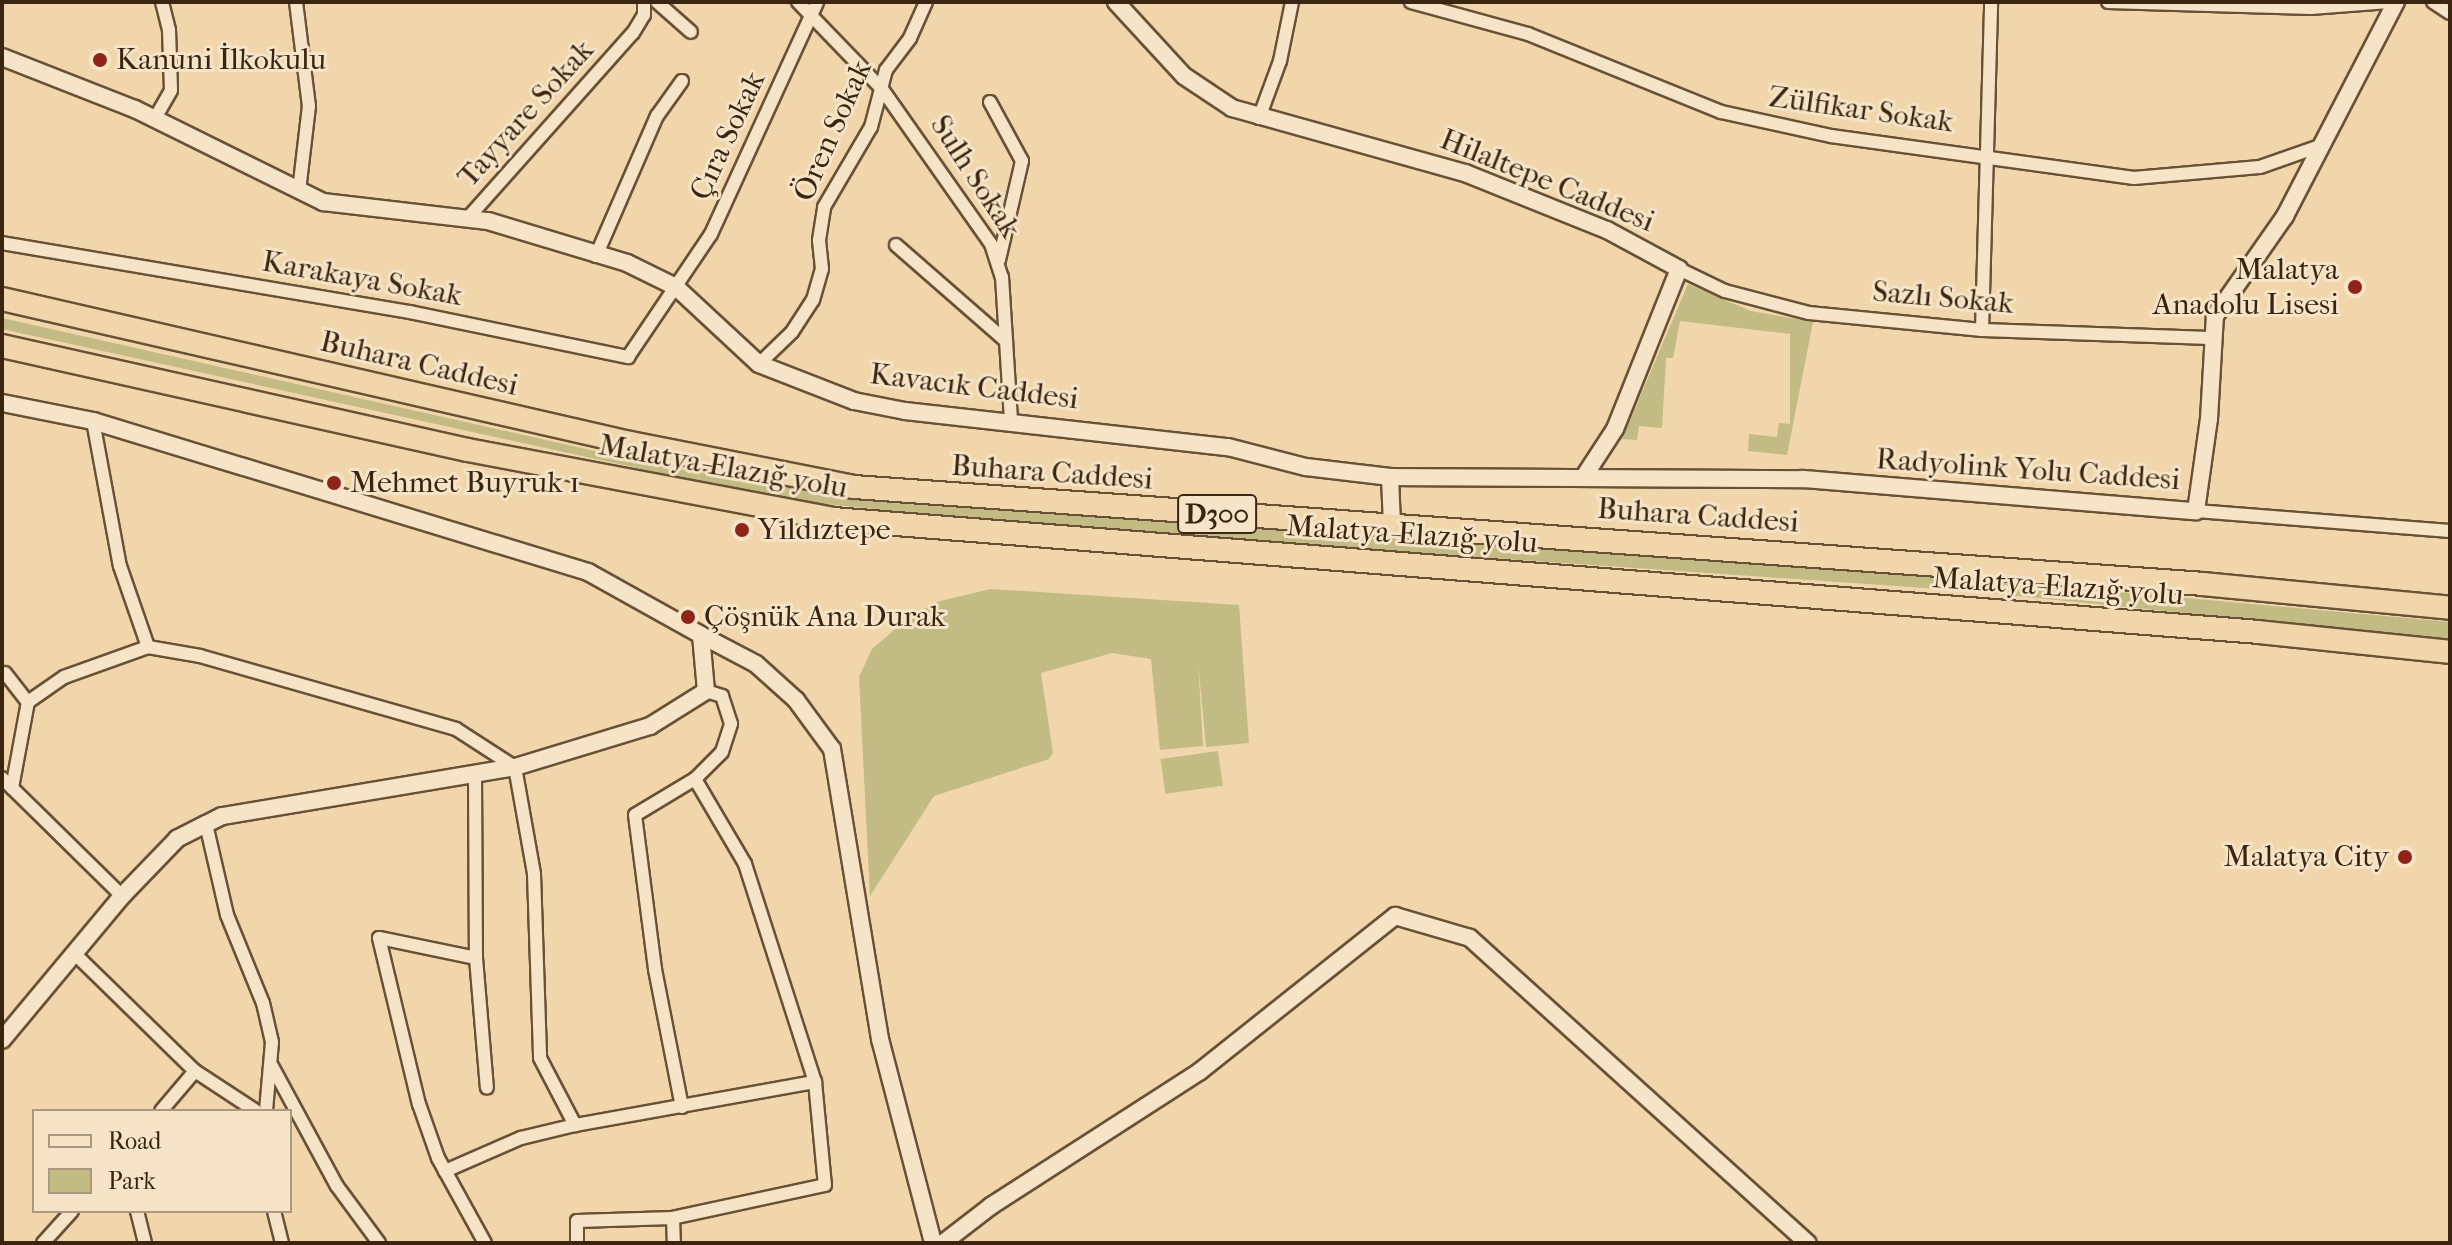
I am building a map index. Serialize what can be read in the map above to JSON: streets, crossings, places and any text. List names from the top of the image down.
{
  "streets": {
    "highway": ["Buhara Caddesi", "Malatya-Elazığ yolu", "D300"],
    "street": [
      "Zülfikar Sokak",
      "Tayyare Sokak",
      "Ören Sokak",
      "Çıra Sokak",
      "Sulh Sokak",
      "Hilaltepe Caddesi",
      "Karakaya Sokak",
      "Sazlı Sokak",
      "Kavacık Caddesi",
      "Radyolink Yolu Caddesi"
    ]
  },
  "crossings": [
    ["Zülfikar Sokak", "Radyolink Yolu Caddesi"],
    ["Tayyare Sokak", "Kavacık Caddesi"],
    ["Ören Sokak", "Sulh Sokak"],
    ["Ören Sokak", "Kavacık Caddesi"],
    ["Çıra Sokak", "Sulh Sokak"],
    ["Çıra Sokak", "Karakaya Sokak"],
    ["Çıra Sokak", "Kavacık Caddesi"],
    ["Sulh Sokak", "Kavacık Caddesi"],
    ["Hilaltepe Caddesi", "Sazlı Sokak"],
    ["Hilaltepe Caddesi", "Kavacık Caddesi"],
    ["Hilaltepe Caddesi", "Radyolink Yolu Caddesi"],
    ["Karakaya Sokak", "Kavacık Caddesi"],
    ["Sazlı Sokak", "Radyolink Yolu Caddesi"],
    ["Kavacık Caddesi", "Radyolink Yolu Caddesi"]
  ],
  "places": [
    "Kanuni İlkokulu",
    "Malatya Anadolu Lisesi",
    "Mehmet Buyruk 1",
    "Yıldıztepe",
    "Çöşnük Ana Durak",
    "Malatya City"
  ],
  "legend": ["Road", "Park"]
}
